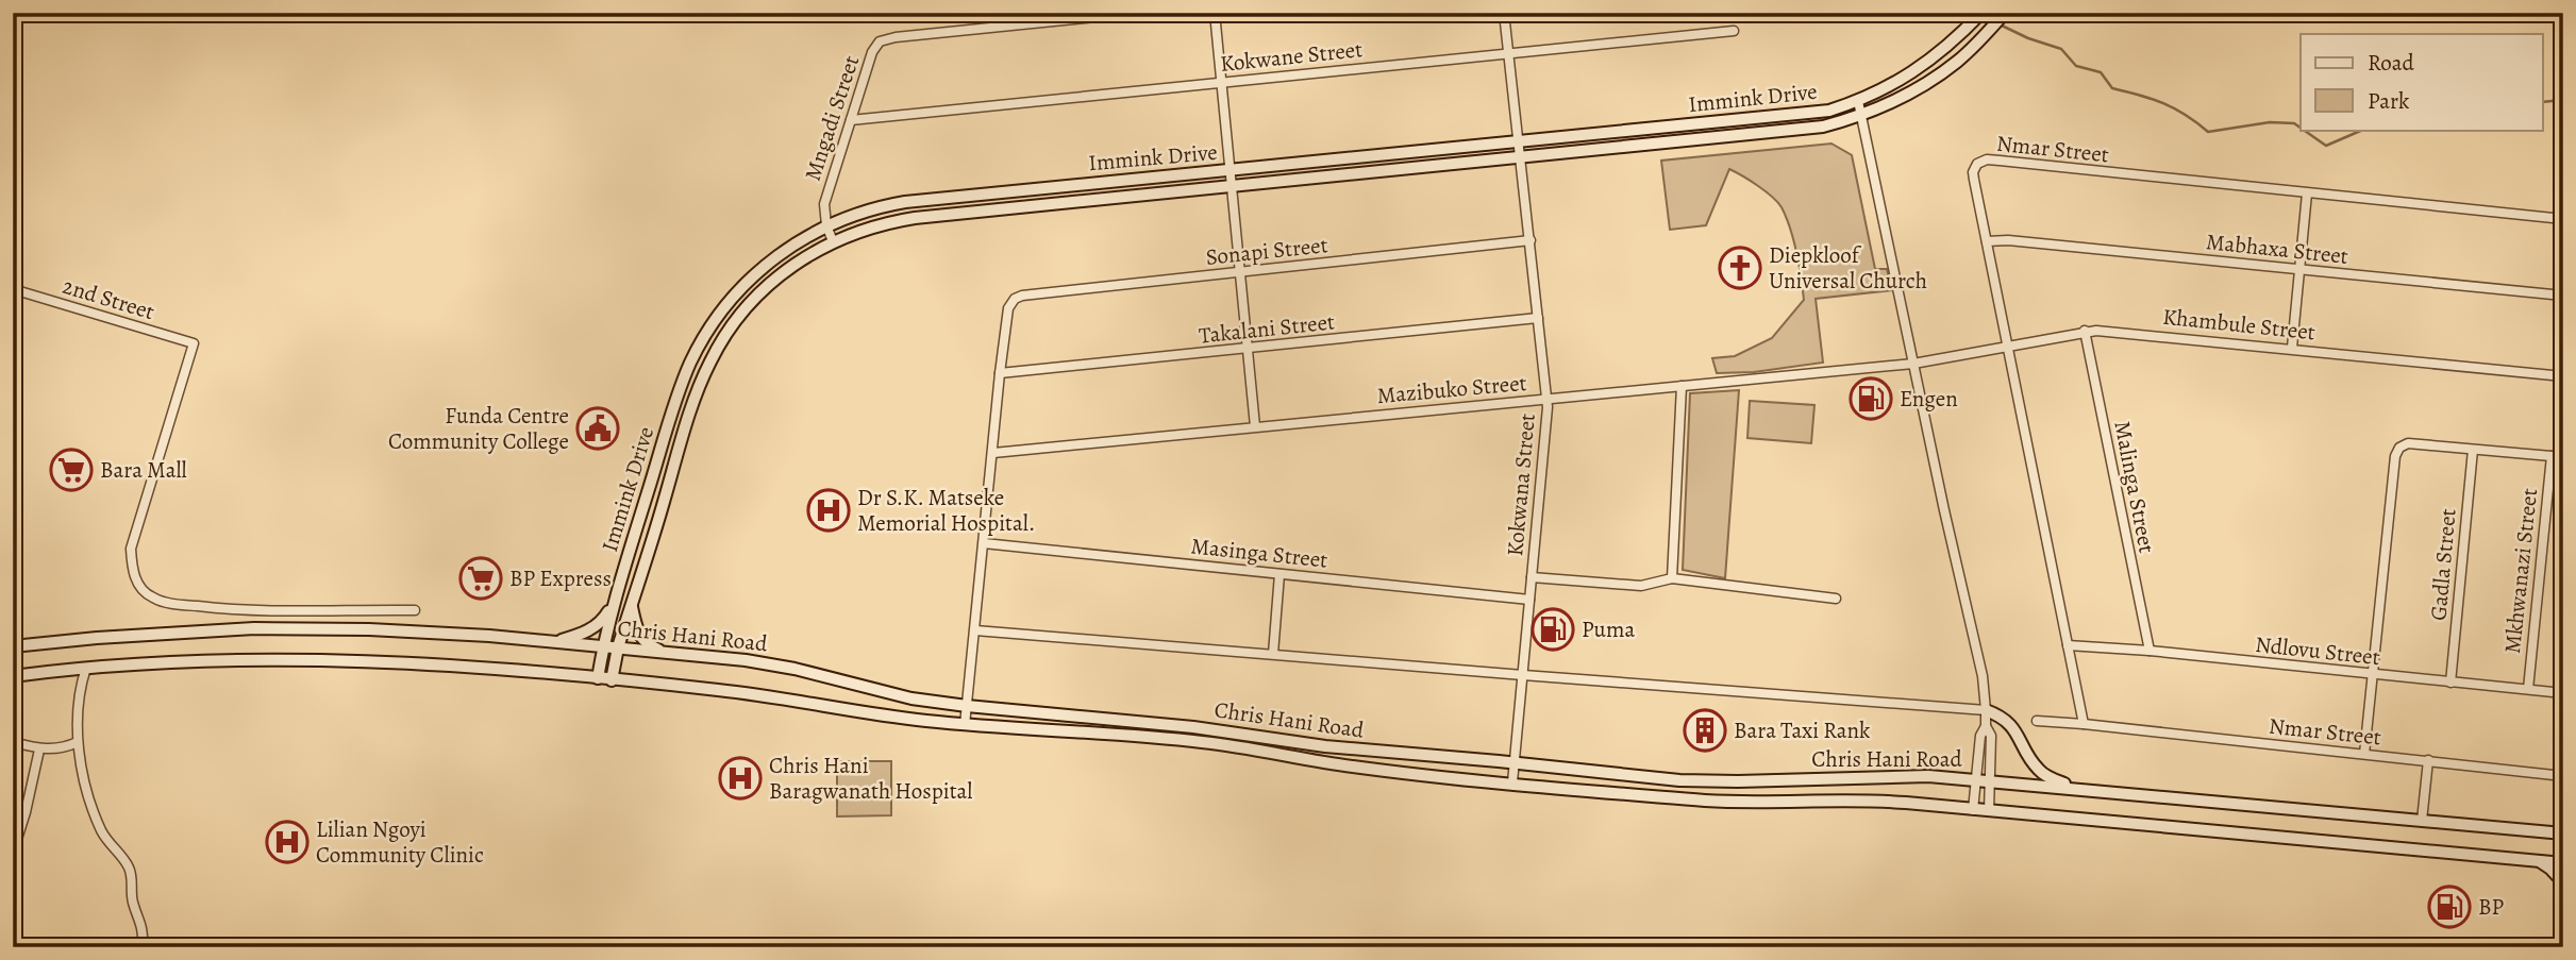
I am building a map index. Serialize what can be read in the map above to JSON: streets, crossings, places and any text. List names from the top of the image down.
{
  "streets": {
    "main road": ["Immink Drive", "Chris Hani Road"],
    "street": [
      "Kokwane Street",
      "Mngadi Street",
      "Nmar Street",
      "Mabhaxa Street",
      "Sonapi Street",
      "2nd Street",
      "Khambule Street",
      "Takalani Street",
      "Mazibuko Street",
      "Kokwana Street",
      "Malinga Street",
      "Masinga Street",
      "Gadla Street",
      "Mkhwanazi Street",
      "Ndlovu Street"
    ]
  },
  "crossings": [
    ["Kokwane Street", "Mngadi Street"],
    ["Kokwane Street", "Kokwana Street"],
    ["Immink Drive", "Mngadi Street"],
    ["Immink Drive", "Kokwana Street"],
    ["Immink Drive", "Chris Hani Road"],
    ["Nmar Street", "Mabhaxa Street"],
    ["Nmar Street", "Khambule Street"],
    ["Nmar Street", "Ndlovu Street"],
    ["Sonapi Street", "Takalani Street"],
    ["Sonapi Street", "Kokwana Street"],
    ["Khambule Street", "Mazibuko Street"],
    ["Khambule Street", "Malinga Street"],
    ["Takalani Street", "Kokwana Street"],
    ["Mazibuko Street", "Kokwana Street"],
    ["Kokwana Street", "Masinga Street"],
    ["Kokwana Street", "Chris Hani Road"],
    ["Malinga Street", "Ndlovu Street"],
    ["Gadla Street", "Ndlovu Street"],
    ["Mkhwanazi Street", "Ndlovu Street"]
  ],
  "places": {
    "church": ["Diepkloof Universal Church"],
    "fuel station": ["Engen", "Puma", "BP"],
    "public building": ["Funda Centre Community College"],
    "supermarket": ["Bara Mall", "BP Express"],
    "hospital": ["Dr S.K. Matseke Memorial Hospital.", "Chris Hani Baragwanath Hospital", "Lilian Ngoyi Community Clinic"],
    "building": ["Bara Taxi Rank"]
  },
  "legend": ["Road", "Park"]
}
